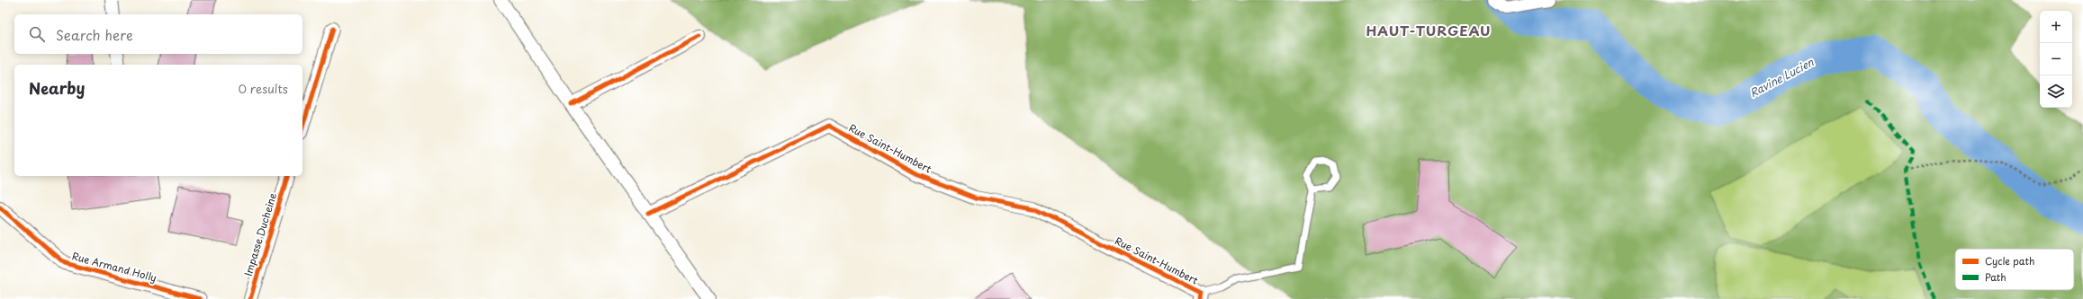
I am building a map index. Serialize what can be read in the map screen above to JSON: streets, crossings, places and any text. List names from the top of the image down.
{
  "streets": {
    "street": ["Rue Saint-Humbert", "Impasse Ducheine", "Rue Armand Holly"]
  },
  "districts": ["HAUT-TURGEAU"],
  "water": ["Ravine Lucien"],
  "legend": ["Cycle path", "Path"],
  "page": {
    "map_buttons": ["+", "−"],
    "search": "Search here",
    "heading": ["Nearby", "0 results"]
  }
}
